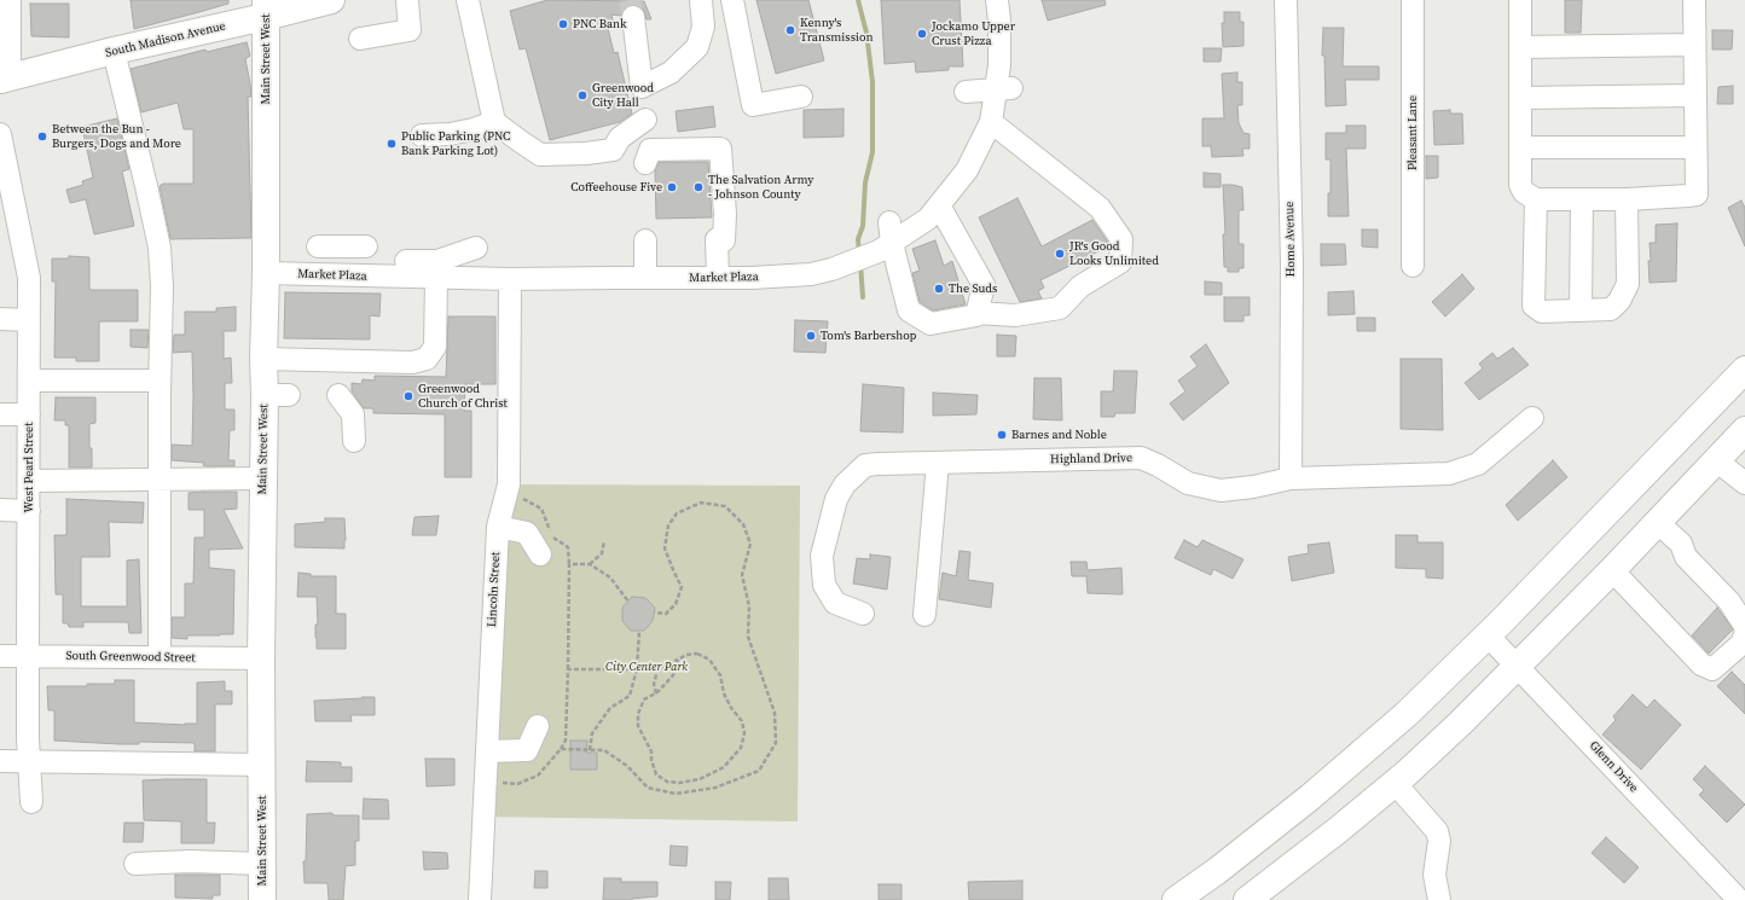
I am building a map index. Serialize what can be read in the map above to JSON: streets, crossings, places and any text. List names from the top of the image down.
{
  "streets": {
    "main road": ["South Madison Avenue", "Main Street West"],
    "street": [
      "Pleasant Lane",
      "Home Avenue",
      "Market Plaza",
      "Highland Drive",
      "West Pearl Street",
      "Lincoln Street",
      "South Greenwood Street",
      "Glenn Drive"
    ]
  },
  "crossings": [
    ["South Madison Avenue", "Main Street West"],
    ["Main Street West", "Market Plaza"],
    ["Main Street West", "South Greenwood Street"],
    ["Home Avenue", "Highland Drive"],
    ["Market Plaza", "Lincoln Street"],
    ["West Pearl Street", "South Greenwood Street"]
  ],
  "parks": ["City Center Park"],
  "places": [
    "PNC Bank",
    "Kenny's Transmission",
    "Jockamo Upper Crust Pizza",
    "Greenwood City Hall",
    "Between the Bun - Burgers, Dogs and More",
    "Public Parking (PNC Bank Parking Lot)",
    "Coffeehouse Five",
    "The Salvation Army - Johnson County",
    "JR's Good Looks Unlimited",
    "The Suds",
    "Tom's Barbershop",
    "Greenwood Church of Christ",
    "Barnes and Noble"
  ]
}
